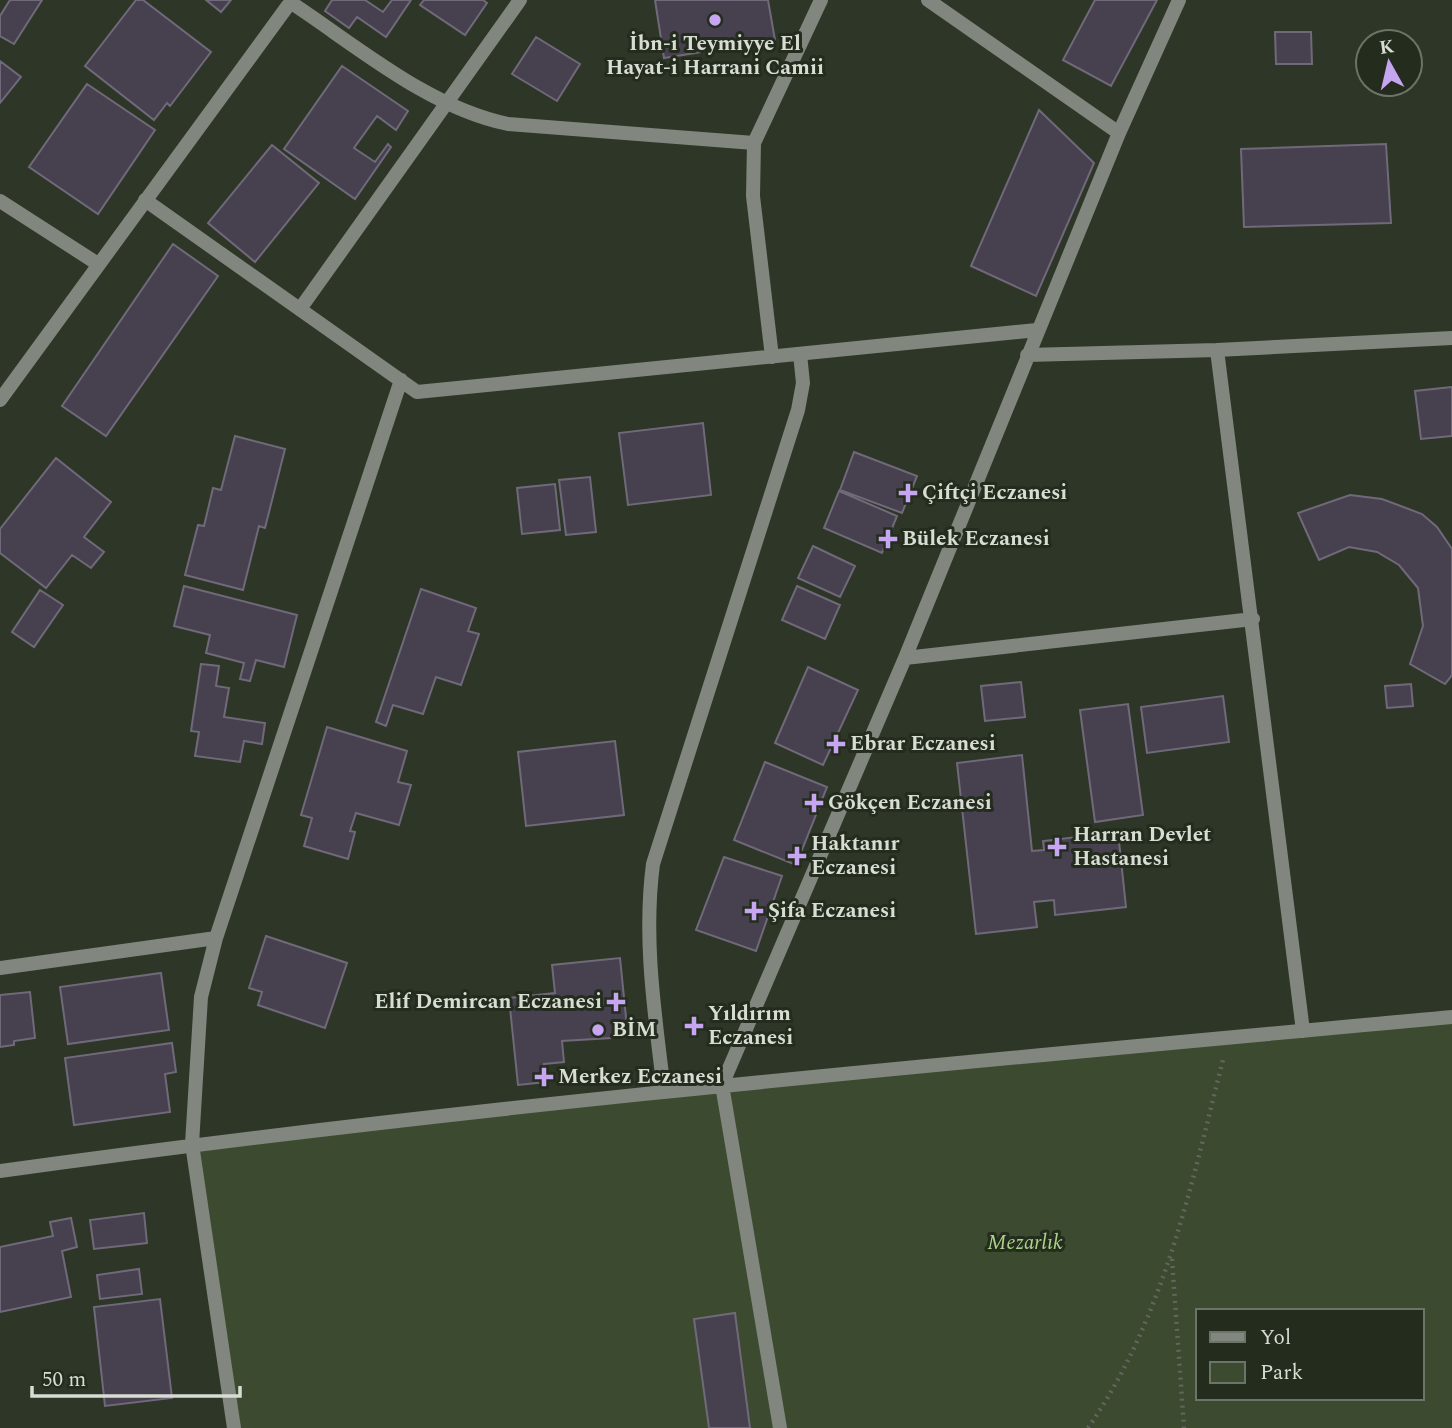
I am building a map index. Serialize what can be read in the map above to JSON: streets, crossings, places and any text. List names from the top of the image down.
{
  "parks": ["Mezarlık"],
  "places": {
    "other": ["İbn-i Teymiyye El Hayat-i Harrani Camii", "BİM"],
    "health": [
      "Çiftçi Eczanesi",
      "Bülek Eczanesi",
      "Ebrar Eczanesi",
      "Gökçen Eczanesi",
      "Harran Devlet Hastanesi",
      "Haktanır Eczanesi",
      "Şifa Eczanesi",
      "Elif Demircan Eczanesi",
      "Yıldırım Eczanesi",
      "Merkez Eczanesi"
    ]
  },
  "legend": ["Yol", "Park"],
  "scale_bar": "50 m",
  "north": "top"
}
